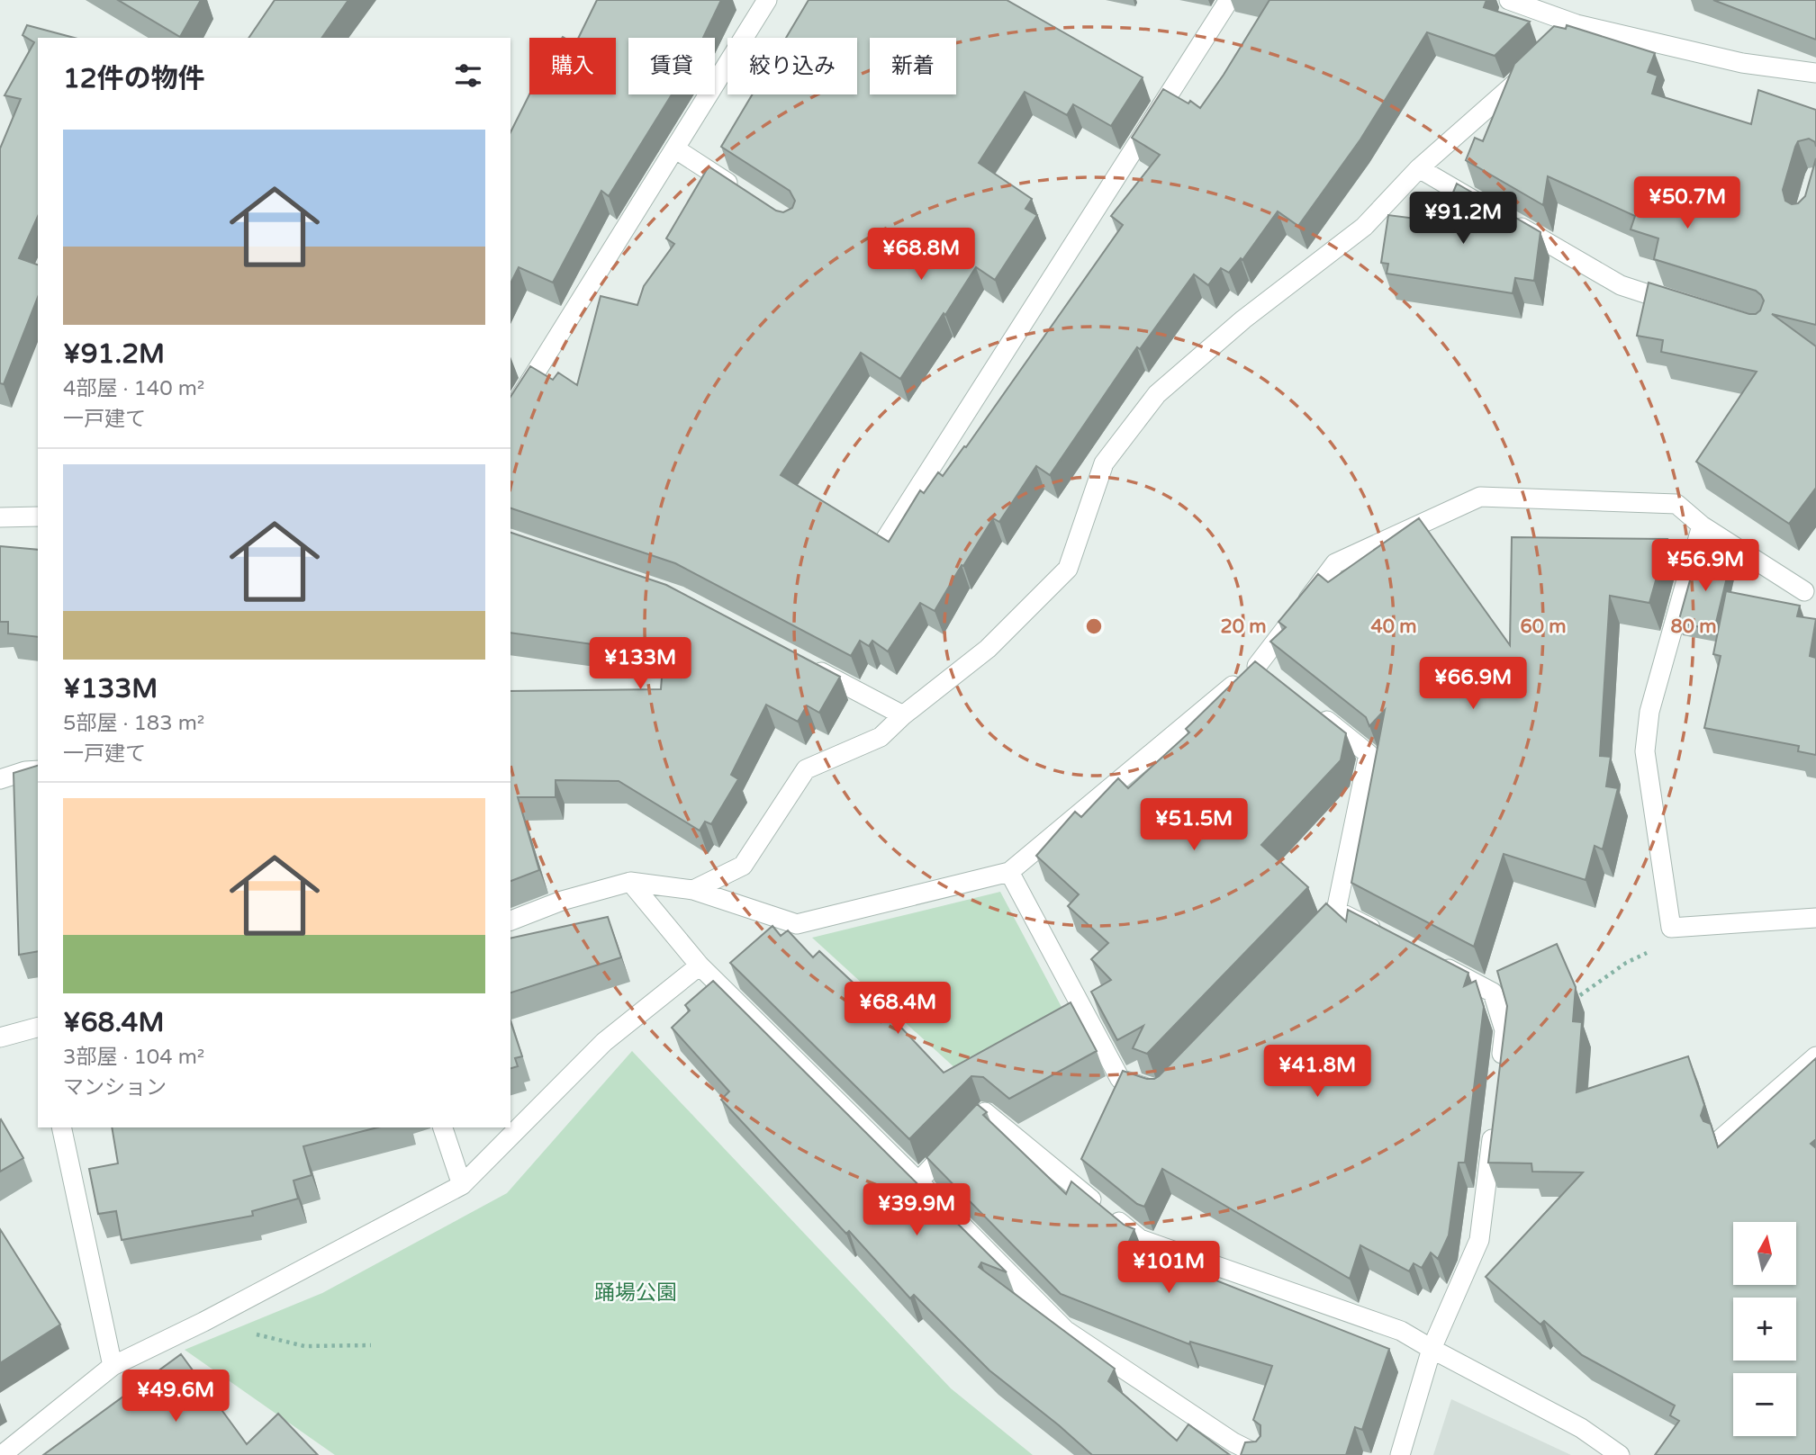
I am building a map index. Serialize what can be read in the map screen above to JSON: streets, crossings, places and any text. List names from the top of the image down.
{
  "parks": ["踊場公園"],
  "north": "top",
  "page": {
    "chip": [
      "購入",
      "賃貸",
      "絞り込み",
      "新着"
    ],
    "heading": "12件の物件",
    "list": [
      {
        "name": "¥91.2M",
        "note": "4部屋 · 140 m² · 一戸建て"
      },
      {
        "name": "¥133M",
        "note": "5部屋 · 183 m² · 一戸建て"
      },
      {
        "name": "¥68.4M",
        "note": "3部屋 · 104 m² · マンション"
      }
    ],
    "price": [
      "¥50.7M",
      "¥91.2M",
      "¥68.8M",
      "¥56.9M",
      "¥133M",
      "¥66.9M",
      "¥51.5M",
      "¥68.4M",
      "¥41.8M",
      "¥39.9M",
      "¥101M",
      "¥49.6M"
    ],
    "map_buttons": ["+", "−"]
  },
  "rings": [
    "20 m",
    "40 m",
    "60 m",
    "80 m"
  ]
}
